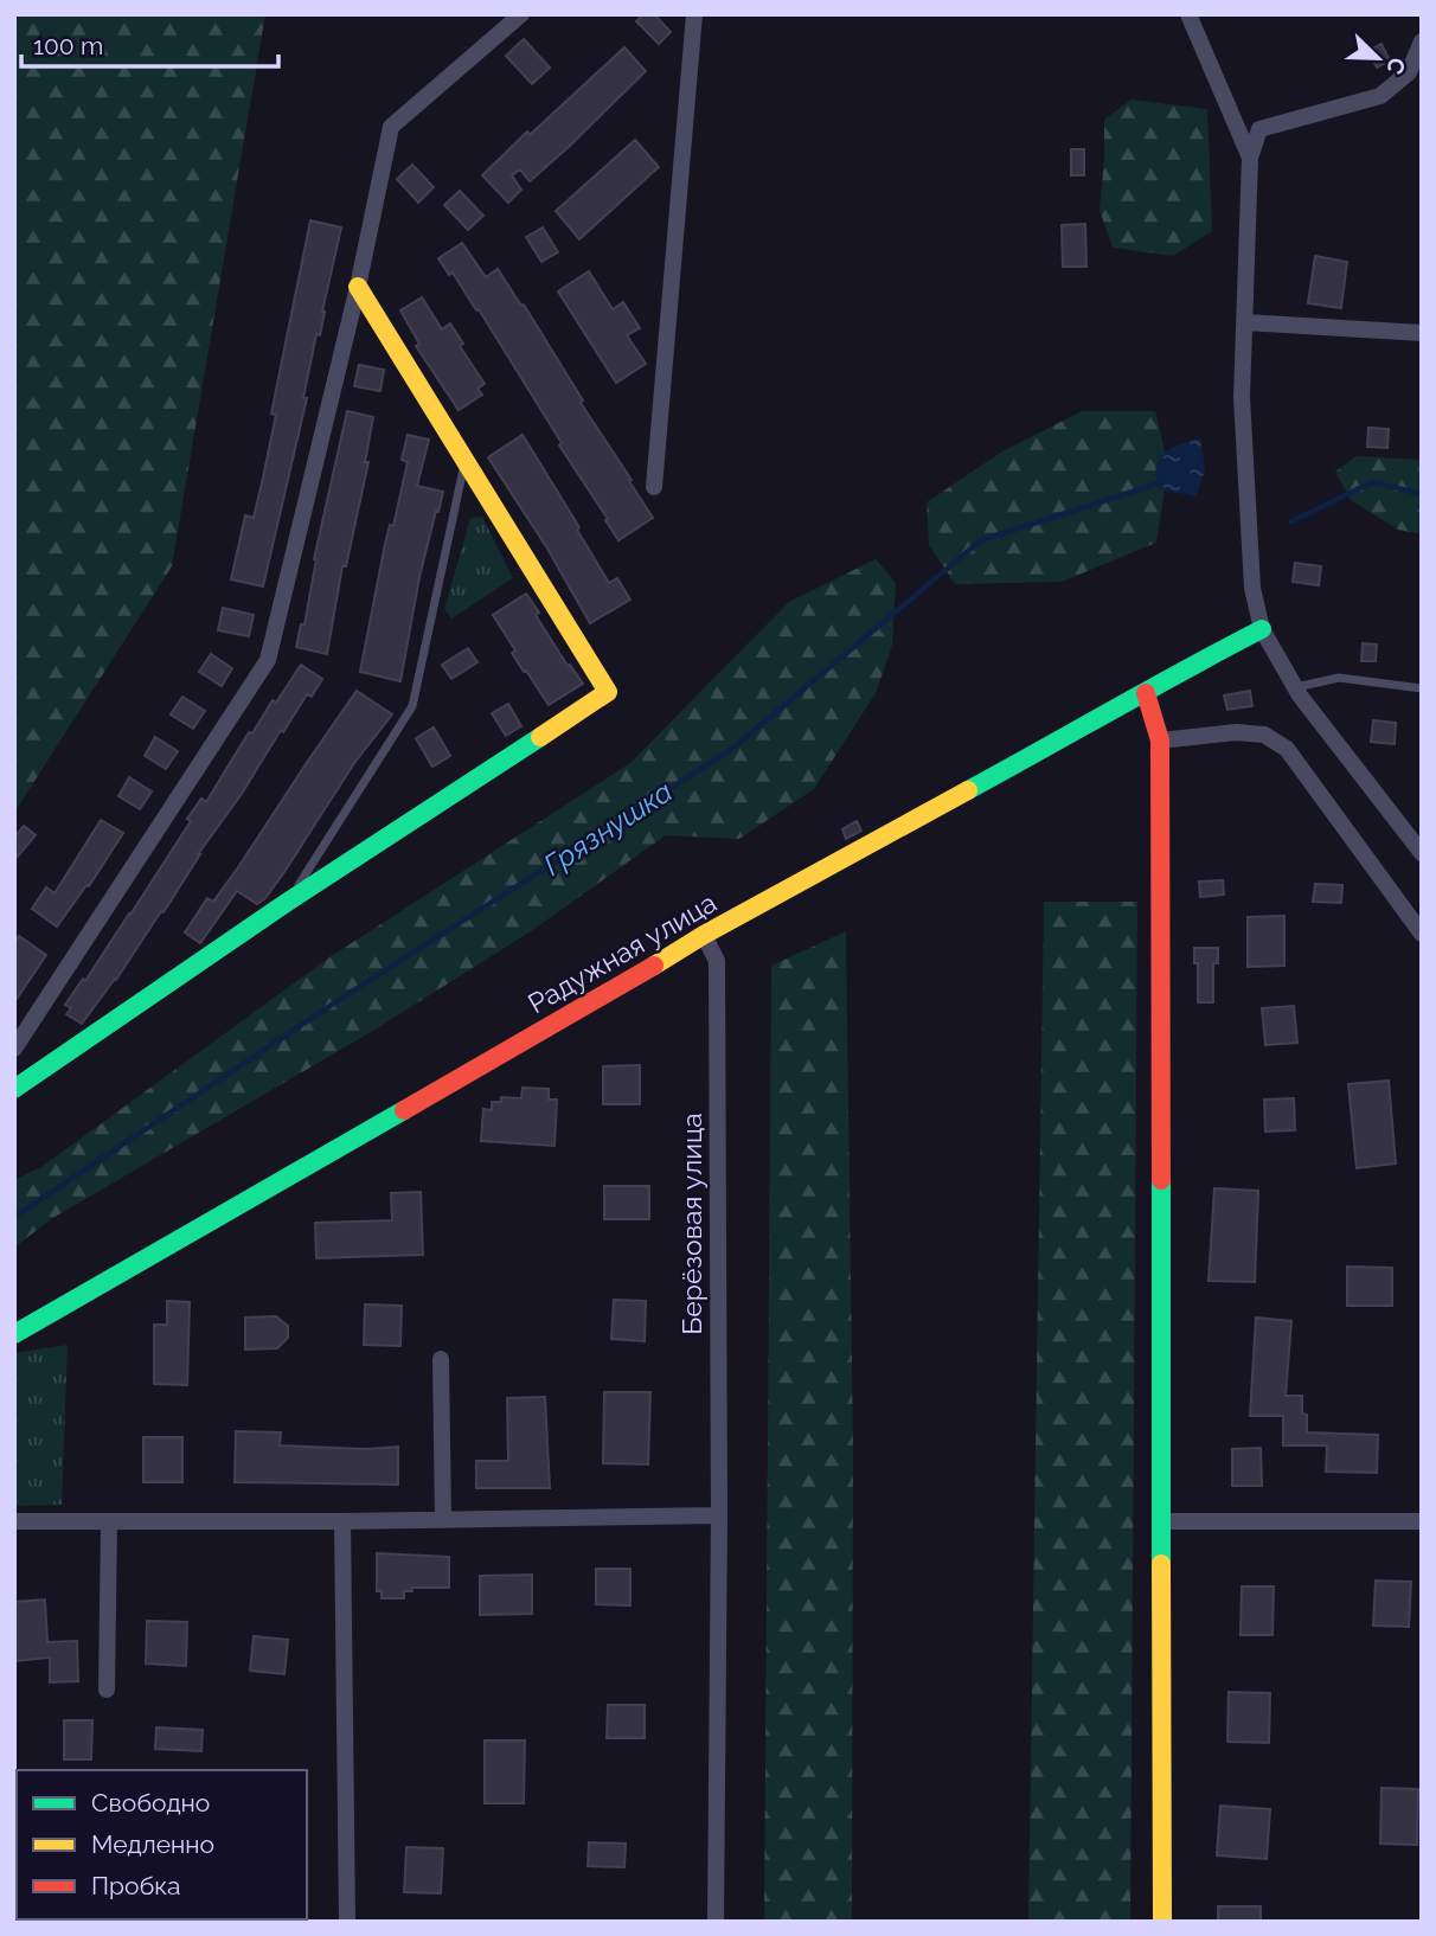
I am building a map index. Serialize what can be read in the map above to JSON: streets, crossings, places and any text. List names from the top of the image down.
{
  "streets": {
    "street": ["Радужная улица", "Берёзовая улица"]
  },
  "crossings": [
    ["Радужная улица", "Берёзовая улица"]
  ],
  "water": ["Грязнушка"],
  "legend": ["Свободно", "Медленно", "Пробка"],
  "scale_bar": "100 m",
  "north": "bottom right"
}
